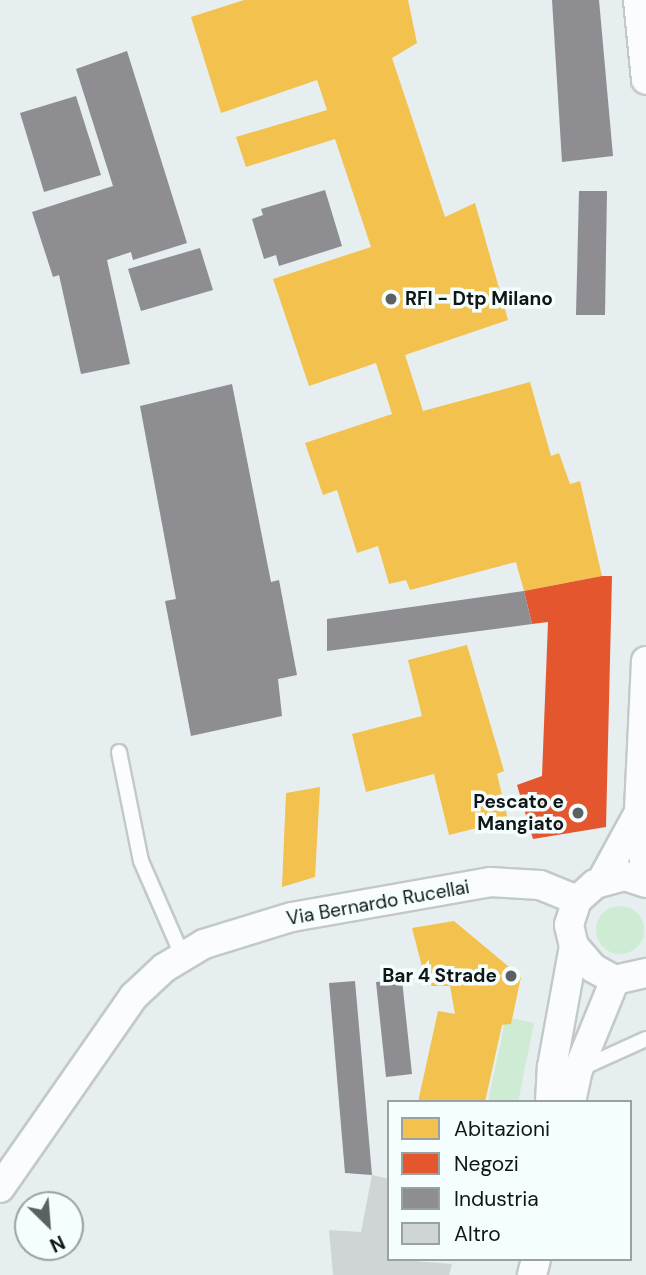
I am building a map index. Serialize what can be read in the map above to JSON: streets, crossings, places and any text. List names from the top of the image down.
{
  "streets": {
    "street": ["Via Bernardo Rucellai"]
  },
  "places": ["RFI - Dtp Milano", "Pescato e Mangiato", "Bar 4 Strade"],
  "legend": [
    "Abitazioni",
    "Negozi",
    "Industria",
    "Altro"
  ],
  "north": "bottom right"
}
